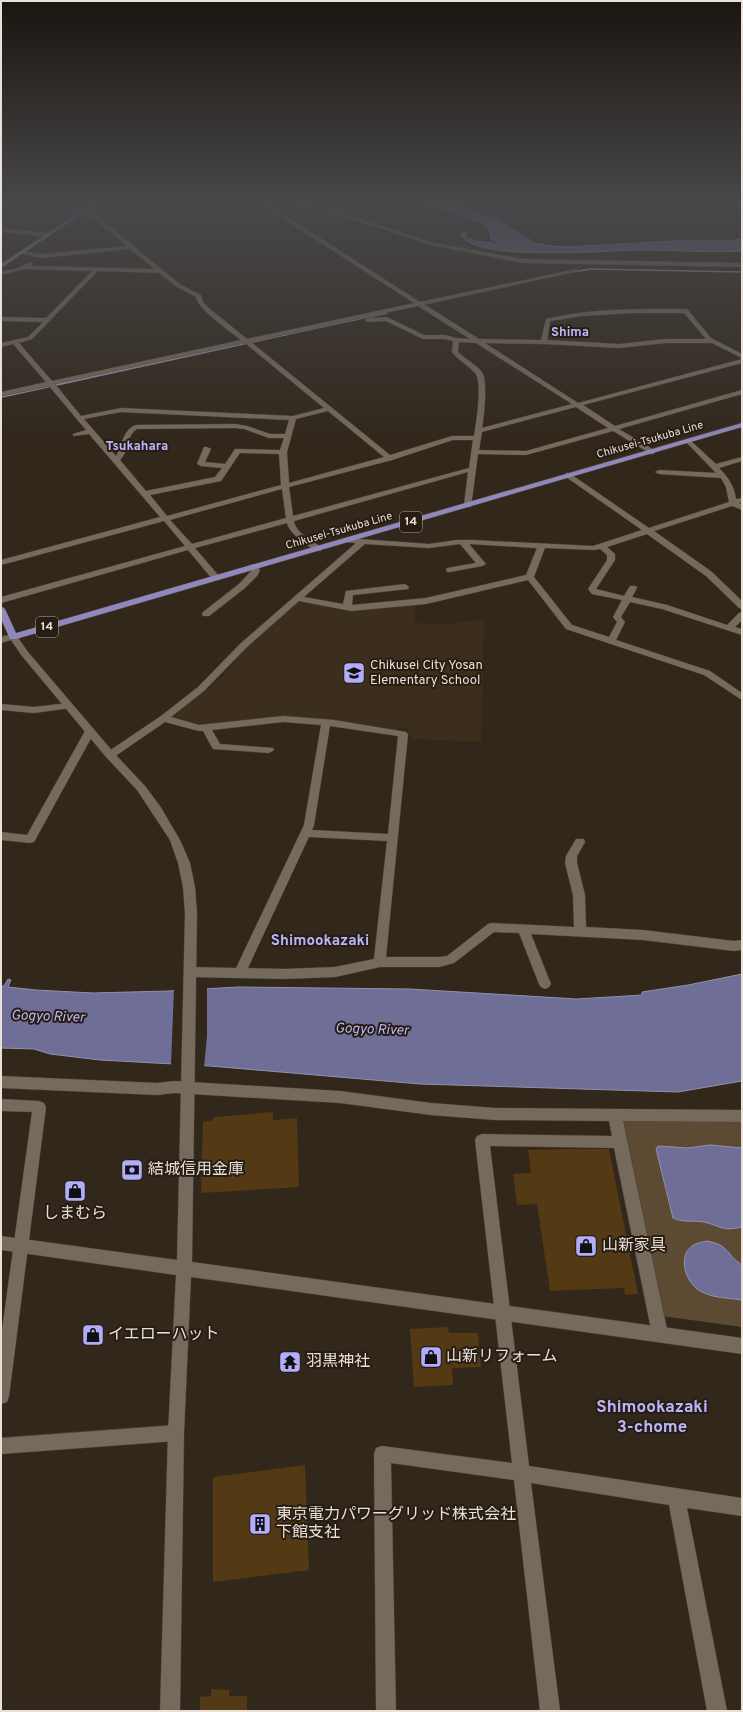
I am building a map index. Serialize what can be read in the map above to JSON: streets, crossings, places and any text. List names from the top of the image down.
{
  "streets": {
    "main road": ["Chikusei-Tsukuba Line", "14"]
  },
  "districts": [
    "Shima",
    "Tsukahara",
    "Shimookazaki",
    "Shimookazaki 3-chome"
  ],
  "water": ["Gogyo River"],
  "places": {
    "school or university": ["Chikusei City Yosan Elementary School"],
    "bank": ["結城信用金庫"],
    "shop": [
      "しまむら",
      "山新家具",
      "イエローハット",
      "山新リフォーム"
    ],
    "temple": ["羽黒神社"],
    "building": ["東京電力パワーグリッド株式会社 下館支社"]
  }
}
